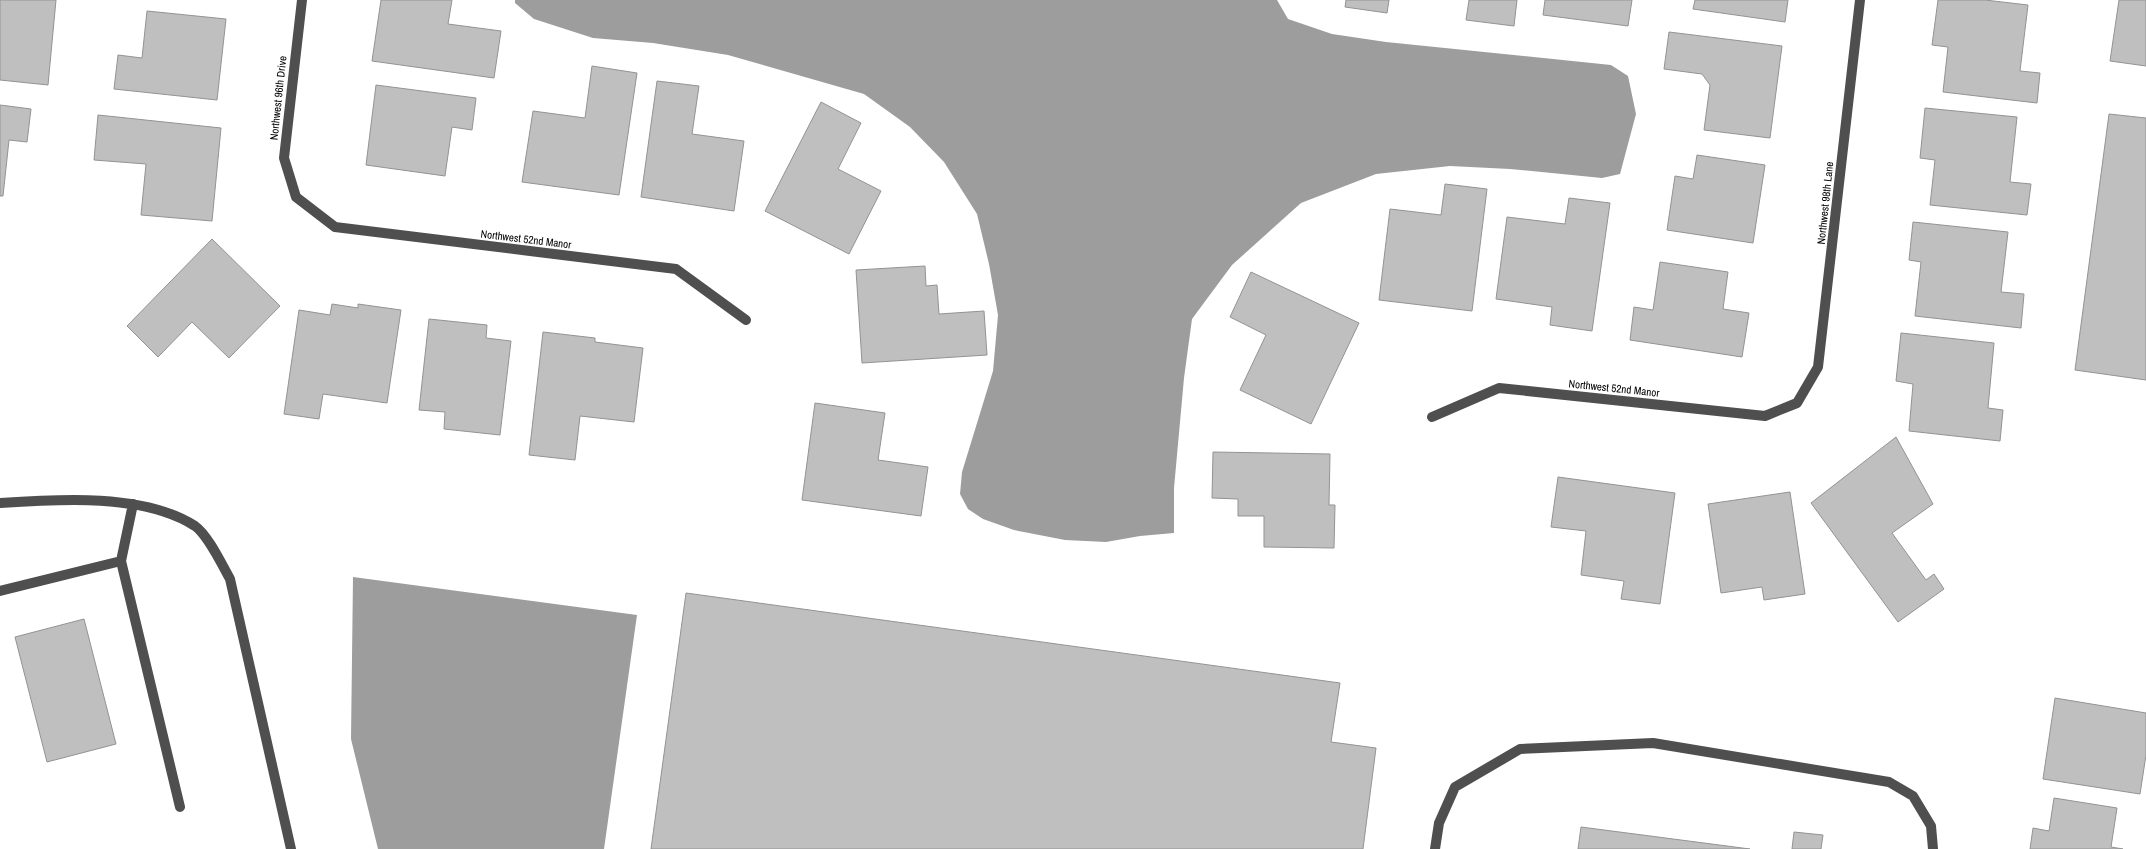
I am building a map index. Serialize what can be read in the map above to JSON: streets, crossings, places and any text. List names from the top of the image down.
{
  "streets": {
    "street": ["Northwest 96th Drive", "Northwest 98th Lane", "Northwest 52nd Manor"]
  },
  "crossings": [
    ["Northwest 96th Drive", "Northwest 52nd Manor"],
    ["Northwest 98th Lane", "Northwest 52nd Manor"]
  ]
}
